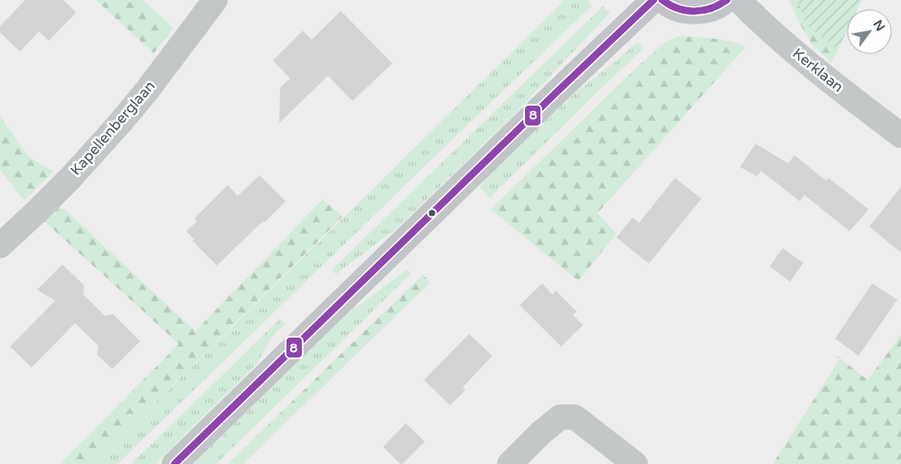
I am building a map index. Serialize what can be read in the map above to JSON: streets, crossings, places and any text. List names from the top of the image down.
{
  "streets": {
    "street": ["Kerklaan", "Kapellenberglaan"]
  },
  "lines": ["transit line 8"],
  "north": "top right"
}
